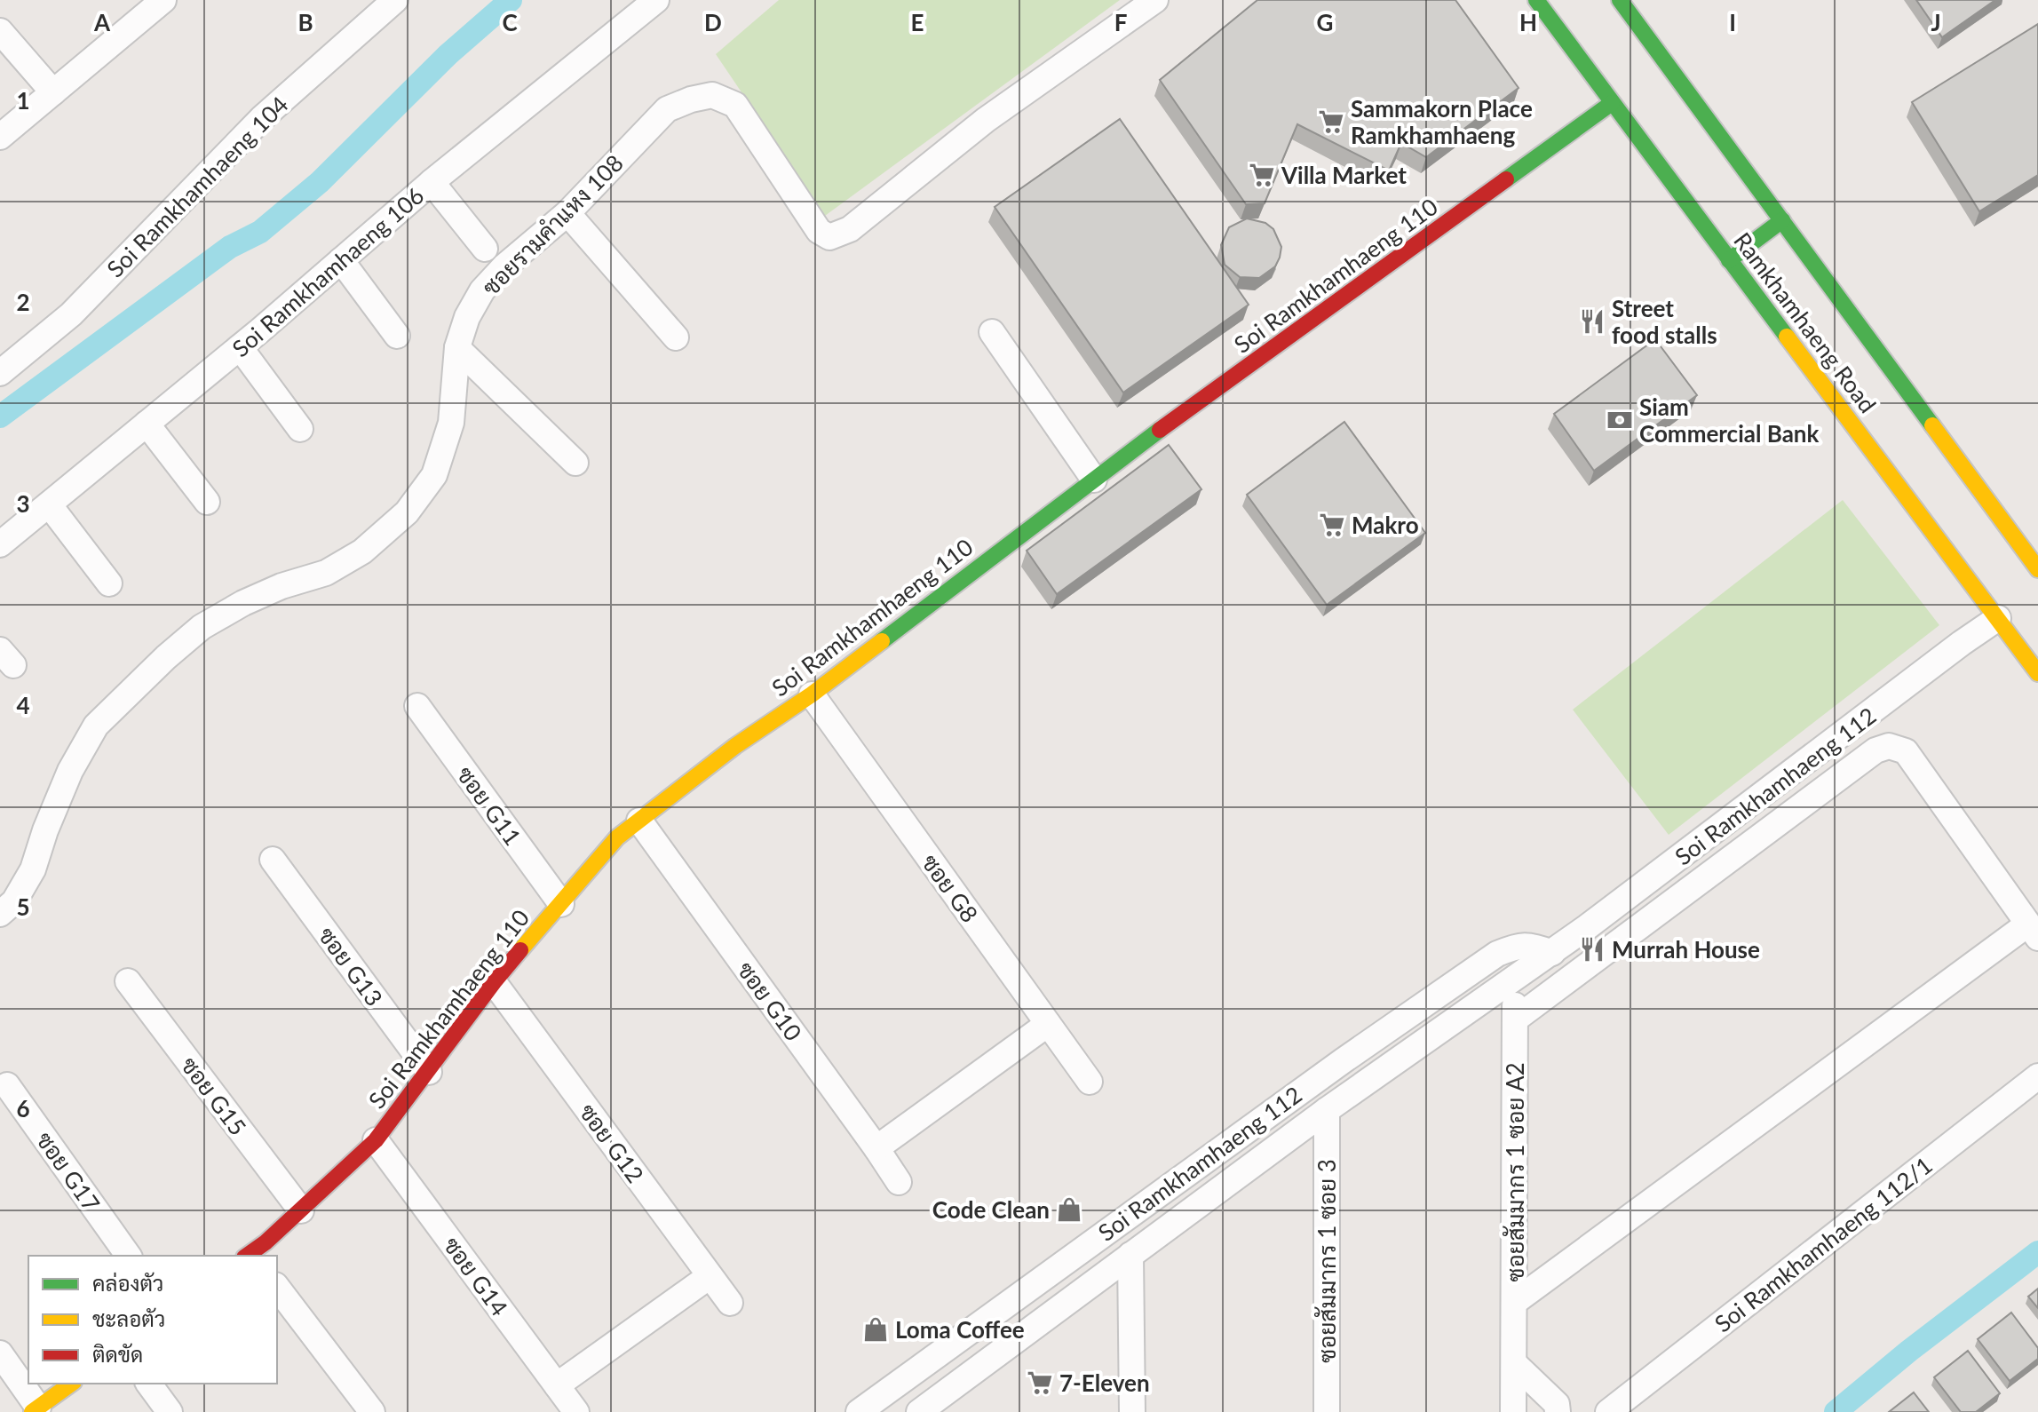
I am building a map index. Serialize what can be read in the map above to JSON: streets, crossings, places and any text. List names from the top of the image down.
{
  "streets": {
    "street": [
      "Soi Ramkhamhaeng 104",
      "ซอยรามคำแหง 108",
      "Soi Ramkhamhaeng 106",
      "Soi Ramkhamhaeng 110",
      "Ramkhamhaeng Road",
      "Soi Ramkhamhaeng 112",
      "ซอย G11",
      "ซอย G8",
      "ซอย G13",
      "ซอย G10",
      "ซอย G15",
      "ซอย G12",
      "ซอย G17",
      "ซอยสัมมากร 1 ซอย A2",
      "Soi Ramkhamhaeng 112/1",
      "ซอยสัมมากร 1 ซอย 3",
      "ซอย G14"
    ]
  },
  "crossings": [
    ["Soi Ramkhamhaeng 110", "Ramkhamhaeng Road"],
    ["Soi Ramkhamhaeng 110", "ซอย G11"],
    ["Soi Ramkhamhaeng 110", "ซอย G8"],
    ["Soi Ramkhamhaeng 110", "ซอย G13"],
    ["Soi Ramkhamhaeng 110", "ซอย G10"],
    ["Soi Ramkhamhaeng 110", "ซอย G15"],
    ["Soi Ramkhamhaeng 110", "ซอย G12"],
    ["Soi Ramkhamhaeng 110", "ซอย G14"],
    ["Ramkhamhaeng Road", "Soi Ramkhamhaeng 112"],
    ["Soi Ramkhamhaeng 112", "ซอยสัมมากร 1 ซอย A2"],
    ["Soi Ramkhamhaeng 112", "ซอยสัมมากร 1 ซอย 3"]
  ],
  "places": {
    "supermarket": [
      "Sammakorn Place Ramkhamhaeng",
      "Villa Market",
      "Makro",
      "7-Eleven"
    ],
    "restaurant": ["Street food stalls", "Murrah House"],
    "bank": ["Siam Commercial Bank"],
    "shop": ["Code Clean", "Loma Coffee"]
  },
  "legend": ["คล่องตัว", "ชะลอตัว", "ติดขัด"],
  "grid": {
    "columns": [
      "A",
      "B",
      "C",
      "D",
      "E",
      "F",
      "G",
      "H",
      "I",
      "J"
    ],
    "rows": [
      "1",
      "2",
      "3",
      "4",
      "5",
      "6"
    ]
  }
}
